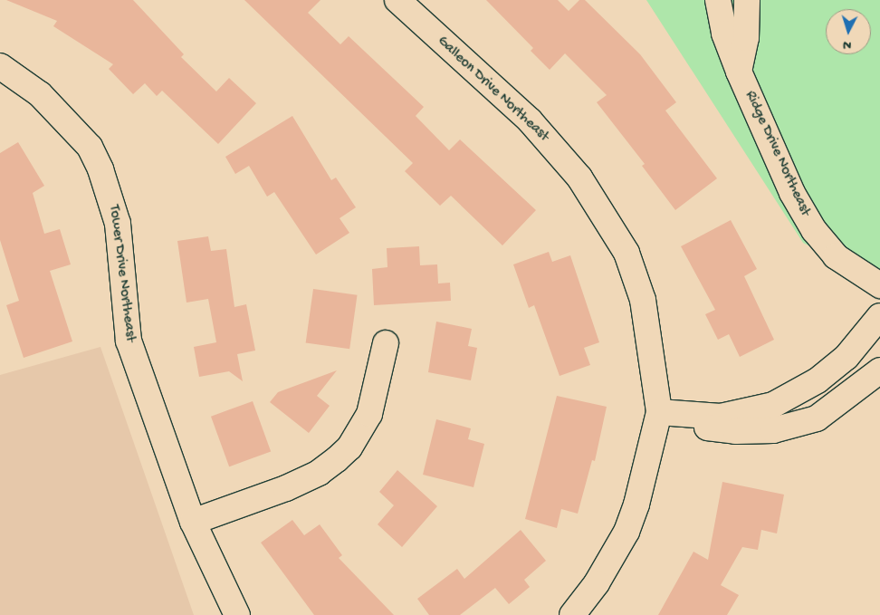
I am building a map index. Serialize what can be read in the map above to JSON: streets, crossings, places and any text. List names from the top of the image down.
{
  "streets": {
    "street": ["Galleon Drive Northeast", "Ridge Drive Northeast", "Tower Drive Northeast"]
  },
  "north": "bottom"
}
